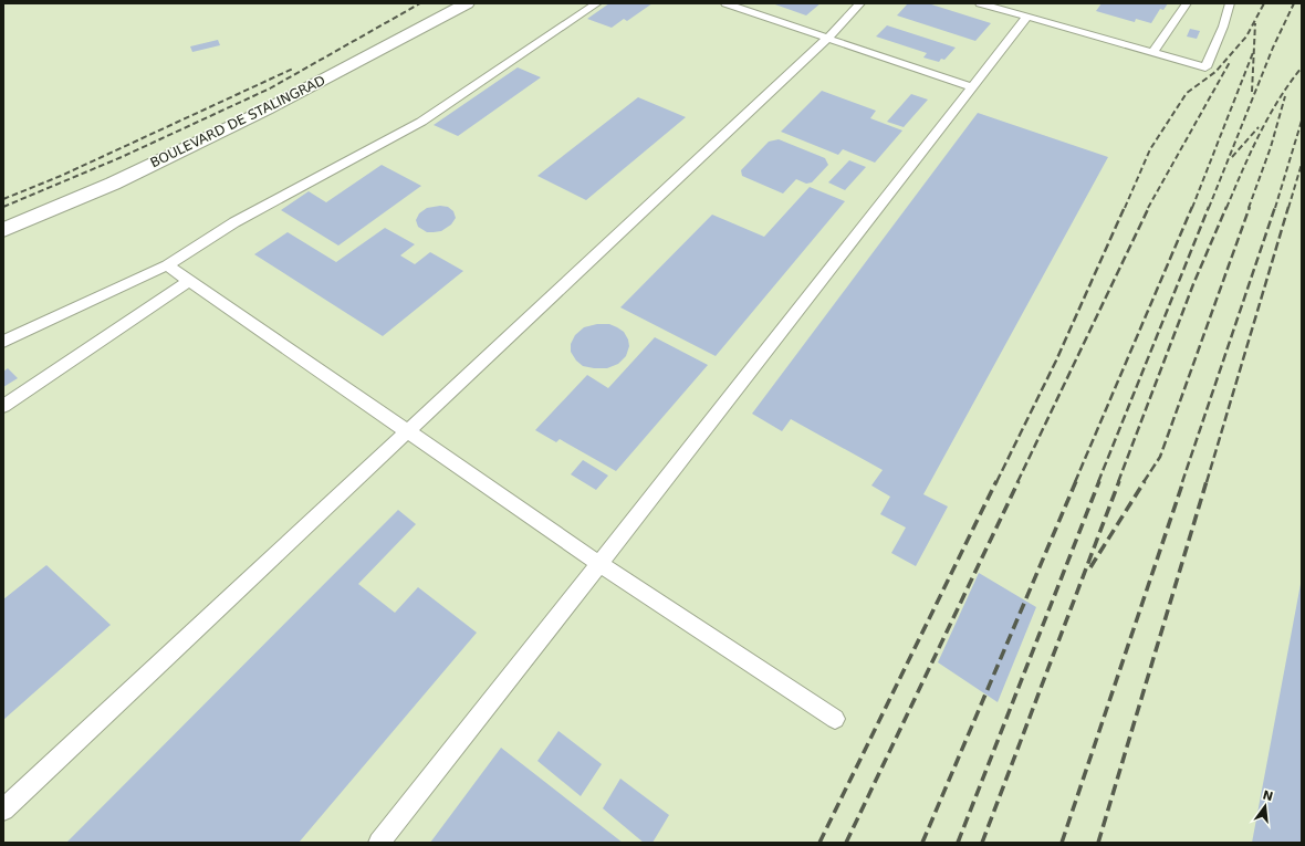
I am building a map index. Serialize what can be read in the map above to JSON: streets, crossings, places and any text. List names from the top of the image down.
{
  "streets": {
    "main road": ["BOULEVARD DE STALINGRAD"]
  },
  "north": "top"
}
